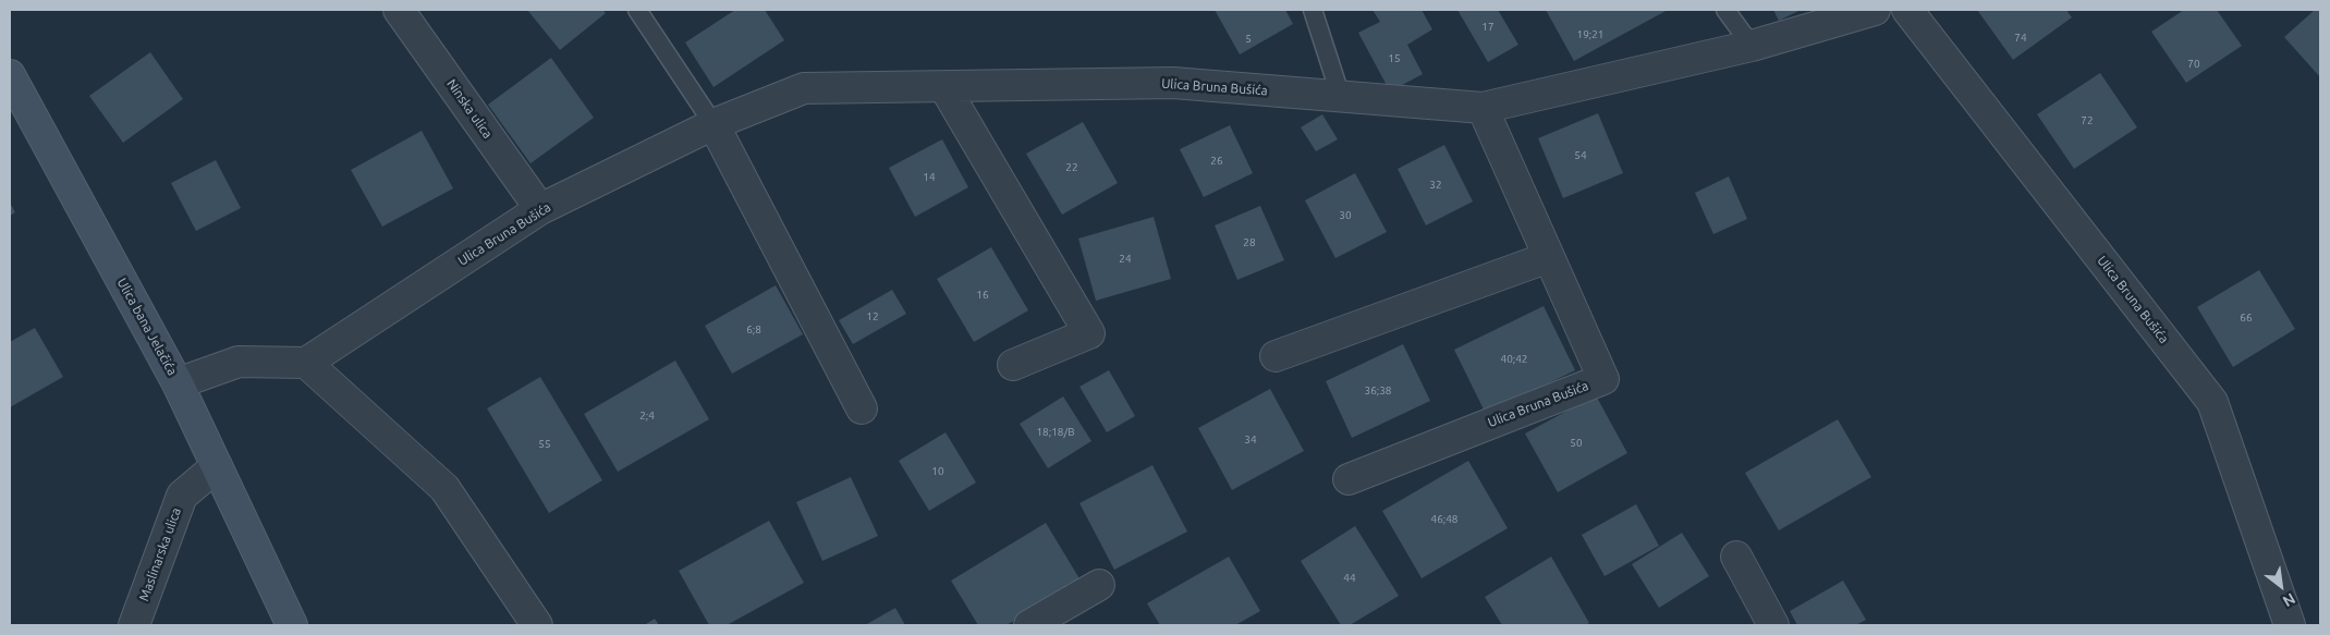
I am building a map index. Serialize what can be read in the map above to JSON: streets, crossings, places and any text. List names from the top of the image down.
{
  "streets": {
    "main road": ["Ulica bana Jelačića"],
    "street": ["Ulica Bruna Bušića", "Ninska ulica", "Maslinarska ulica"]
  },
  "crossings": [
    ["Ulica Bruna Bušića", "Ninska ulica"],
    ["Ulica Bruna Bušića", "Ulica bana Jelačića"]
  ],
  "house_numbers": [
    "17",
    "19;21",
    "74",
    "5",
    "15",
    "70",
    "72",
    "54",
    "26",
    "22",
    "14",
    "32",
    "30",
    "28",
    "24",
    "16",
    "12",
    "66",
    "6;8",
    "40;42",
    "36;38",
    "2;4",
    "18;18/B",
    "34",
    "50",
    "55",
    "10",
    "46;48",
    "44"
  ],
  "north": "bottom right"
}
